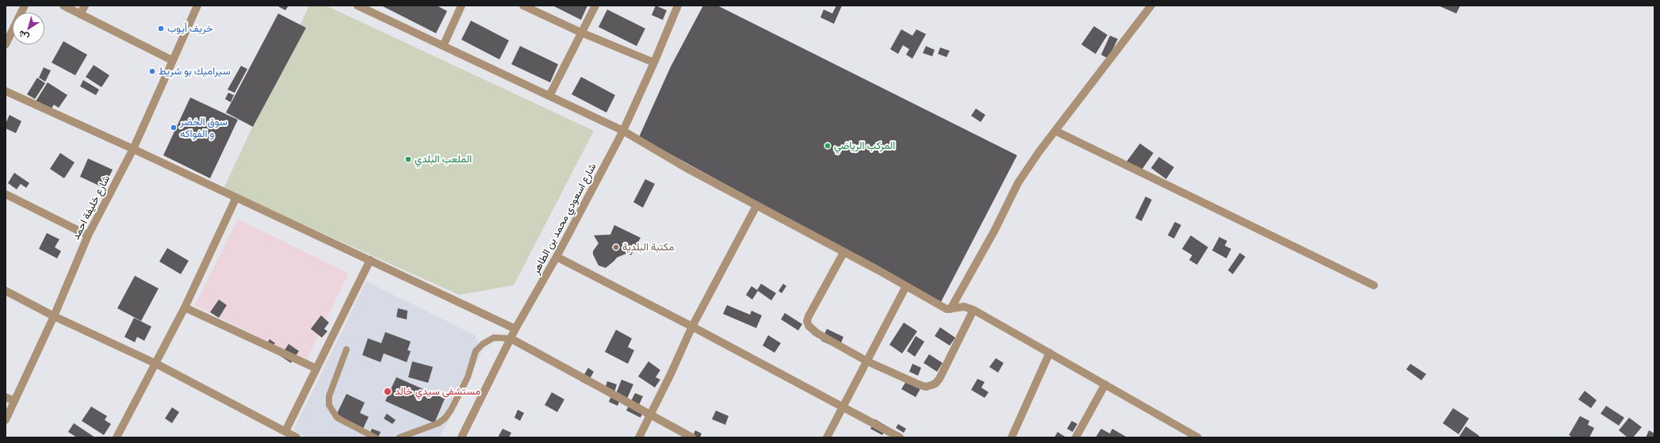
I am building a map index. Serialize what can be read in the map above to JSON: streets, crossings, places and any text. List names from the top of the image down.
{
  "streets": {
    "street": ["شارع خليفة احمد", "شارع اسعودي محمد بن الطاهر"]
  },
  "places": [
    "خريف أيوب",
    "سيراميك بو شريط",
    "سوق الخضر و الفواكه",
    "المركب الرياضي",
    "الملعب البلدي",
    "مكتبة البلدية",
    "مستشفى سيدي خالد"
  ],
  "north": "bottom left"
}
